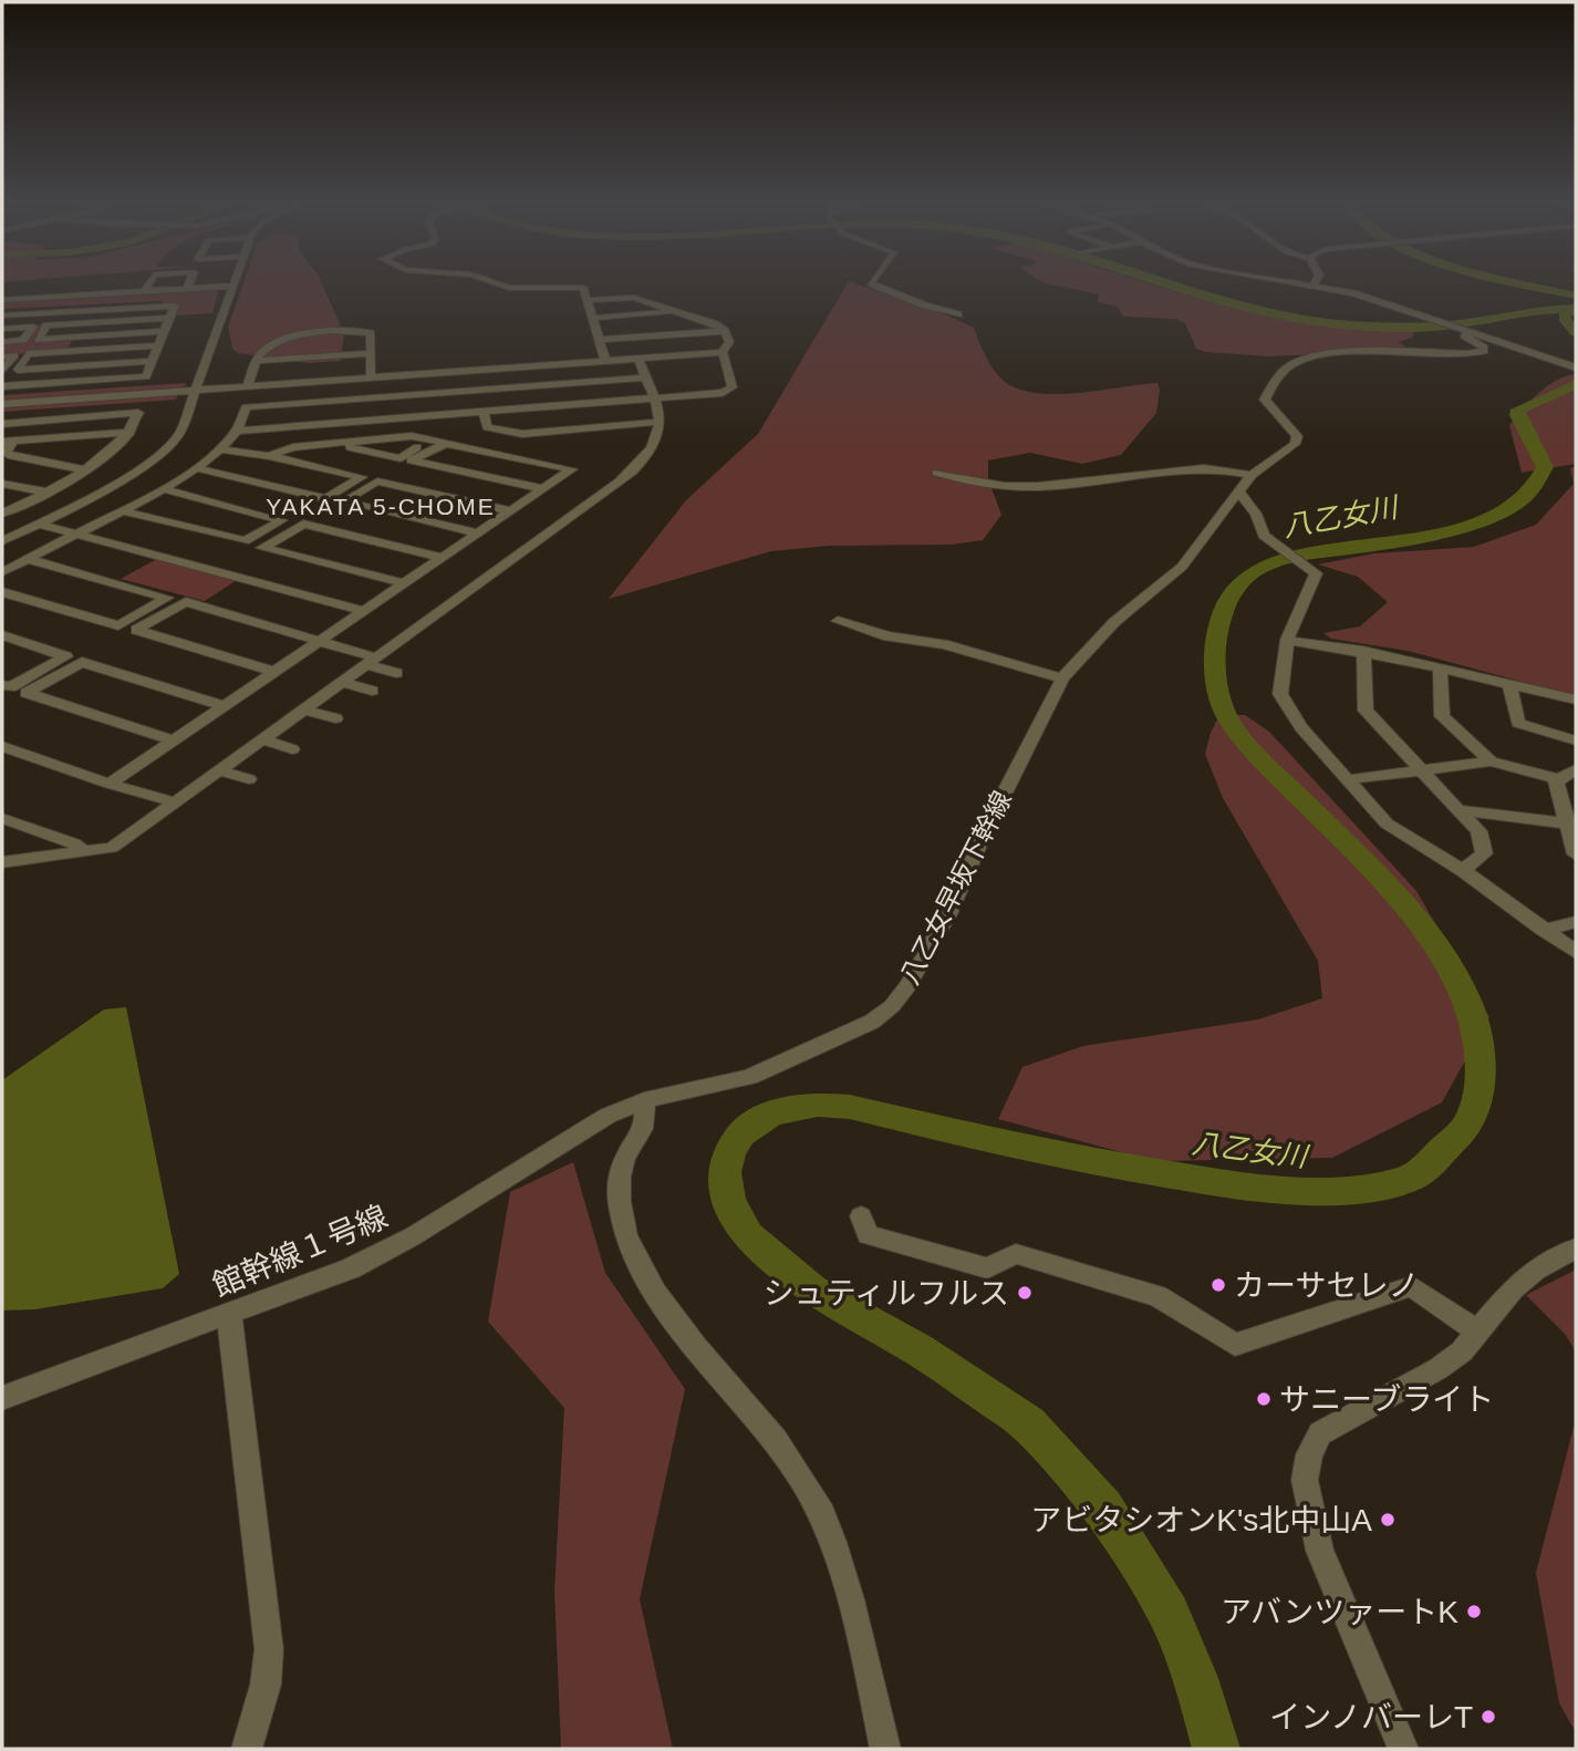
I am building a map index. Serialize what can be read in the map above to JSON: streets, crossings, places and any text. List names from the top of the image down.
{
  "streets": {
    "street": ["八乙女早坂下幹線", "館幹線１号線"]
  },
  "crossings": [
    ["八乙女早坂下幹線", "館幹線１号線"]
  ],
  "districts": ["YAKATA 5-CHOME"],
  "water": ["八乙女川"],
  "places": [
    "カーサセレノ",
    "シュティルフルス",
    "サニーブライト",
    "アビタシオンK's北中山A",
    "アバンツァートK",
    "インノバーレT"
  ]
}
